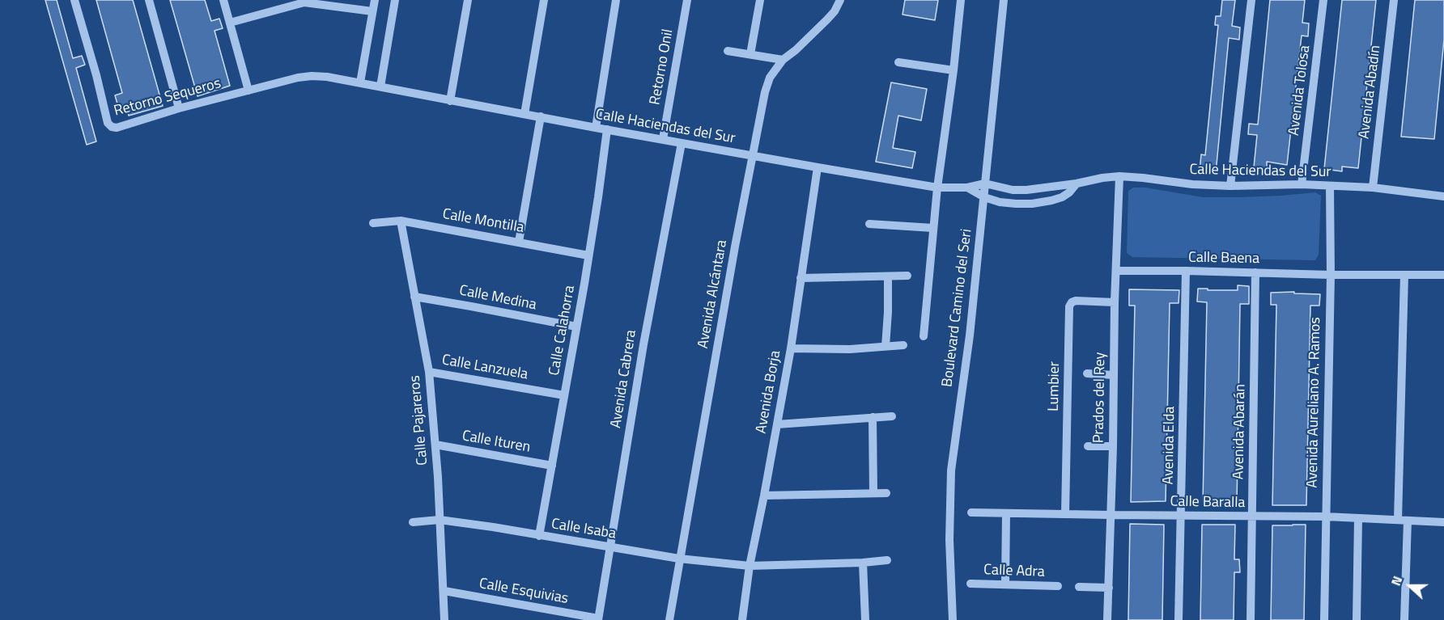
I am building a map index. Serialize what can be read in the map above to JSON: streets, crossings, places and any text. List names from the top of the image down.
{
  "streets": {
    "street": [
      "Retorno Onil",
      "Avenida Tolosa",
      "Avenida Abadín",
      "Retorno Sequeros",
      "Calle Haciendas del Sur",
      "Calle Montilla",
      "Calle Baena",
      "Avenida Alcántara",
      "Calle Medina",
      "Boulevard Camino del Seri",
      "Calle Calahorra",
      "Calle Lanzuela",
      "Avenida Cabrera",
      "Lumbier",
      "Avenida Borja",
      "Prados del Rey",
      "Avenida Aureliano A. Ramos",
      "Calle Pajareros",
      "Avenida Abarán",
      "Calle Ituren",
      "Avenida Elda",
      "Calle Baralla",
      "Calle Isaba",
      "Calle Adra",
      "Calle Esquivias"
    ]
  },
  "crossings": [
    ["Retorno Onil", "Calle Haciendas del Sur"],
    ["Avenida Tolosa", "Calle Haciendas del Sur"],
    ["Avenida Abadín", "Calle Haciendas del Sur"],
    ["Retorno Sequeros", "Calle Haciendas del Sur"],
    ["Calle Haciendas del Sur", "Avenida Alcántara"],
    ["Calle Haciendas del Sur", "Boulevard Camino del Seri"],
    ["Calle Haciendas del Sur", "Calle Calahorra"],
    ["Calle Haciendas del Sur", "Avenida Cabrera"],
    ["Calle Haciendas del Sur", "Avenida Borja"],
    ["Calle Haciendas del Sur", "Prados del Rey"],
    ["Calle Haciendas del Sur", "Avenida Aureliano A. Ramos"],
    ["Calle Montilla", "Calle Calahorra"],
    ["Calle Montilla", "Calle Pajareros"],
    ["Calle Baena", "Prados del Rey"],
    ["Calle Baena", "Avenida Aureliano A. Ramos"],
    ["Calle Baena", "Avenida Abarán"],
    ["Calle Baena", "Avenida Elda"],
    ["Avenida Alcántara", "Calle Isaba"],
    ["Calle Medina", "Calle Calahorra"],
    ["Calle Medina", "Calle Pajareros"],
    ["Calle Calahorra", "Calle Lanzuela"],
    ["Calle Calahorra", "Calle Ituren"],
    ["Calle Calahorra", "Calle Isaba"],
    ["Calle Lanzuela", "Calle Pajareros"],
    ["Avenida Cabrera", "Calle Isaba"],
    ["Avenida Cabrera", "Calle Esquivias"],
    ["Lumbier", "Prados del Rey"],
    ["Lumbier", "Calle Baralla"],
    ["Avenida Borja", "Calle Isaba"],
    ["Prados del Rey", "Calle Baralla"],
    ["Avenida Aureliano A. Ramos", "Calle Baralla"],
    ["Calle Pajareros", "Calle Ituren"],
    ["Calle Pajareros", "Calle Isaba"],
    ["Calle Pajareros", "Calle Esquivias"],
    ["Avenida Abarán", "Calle Baralla"],
    ["Avenida Elda", "Calle Baralla"]
  ],
  "north": "left"
}
